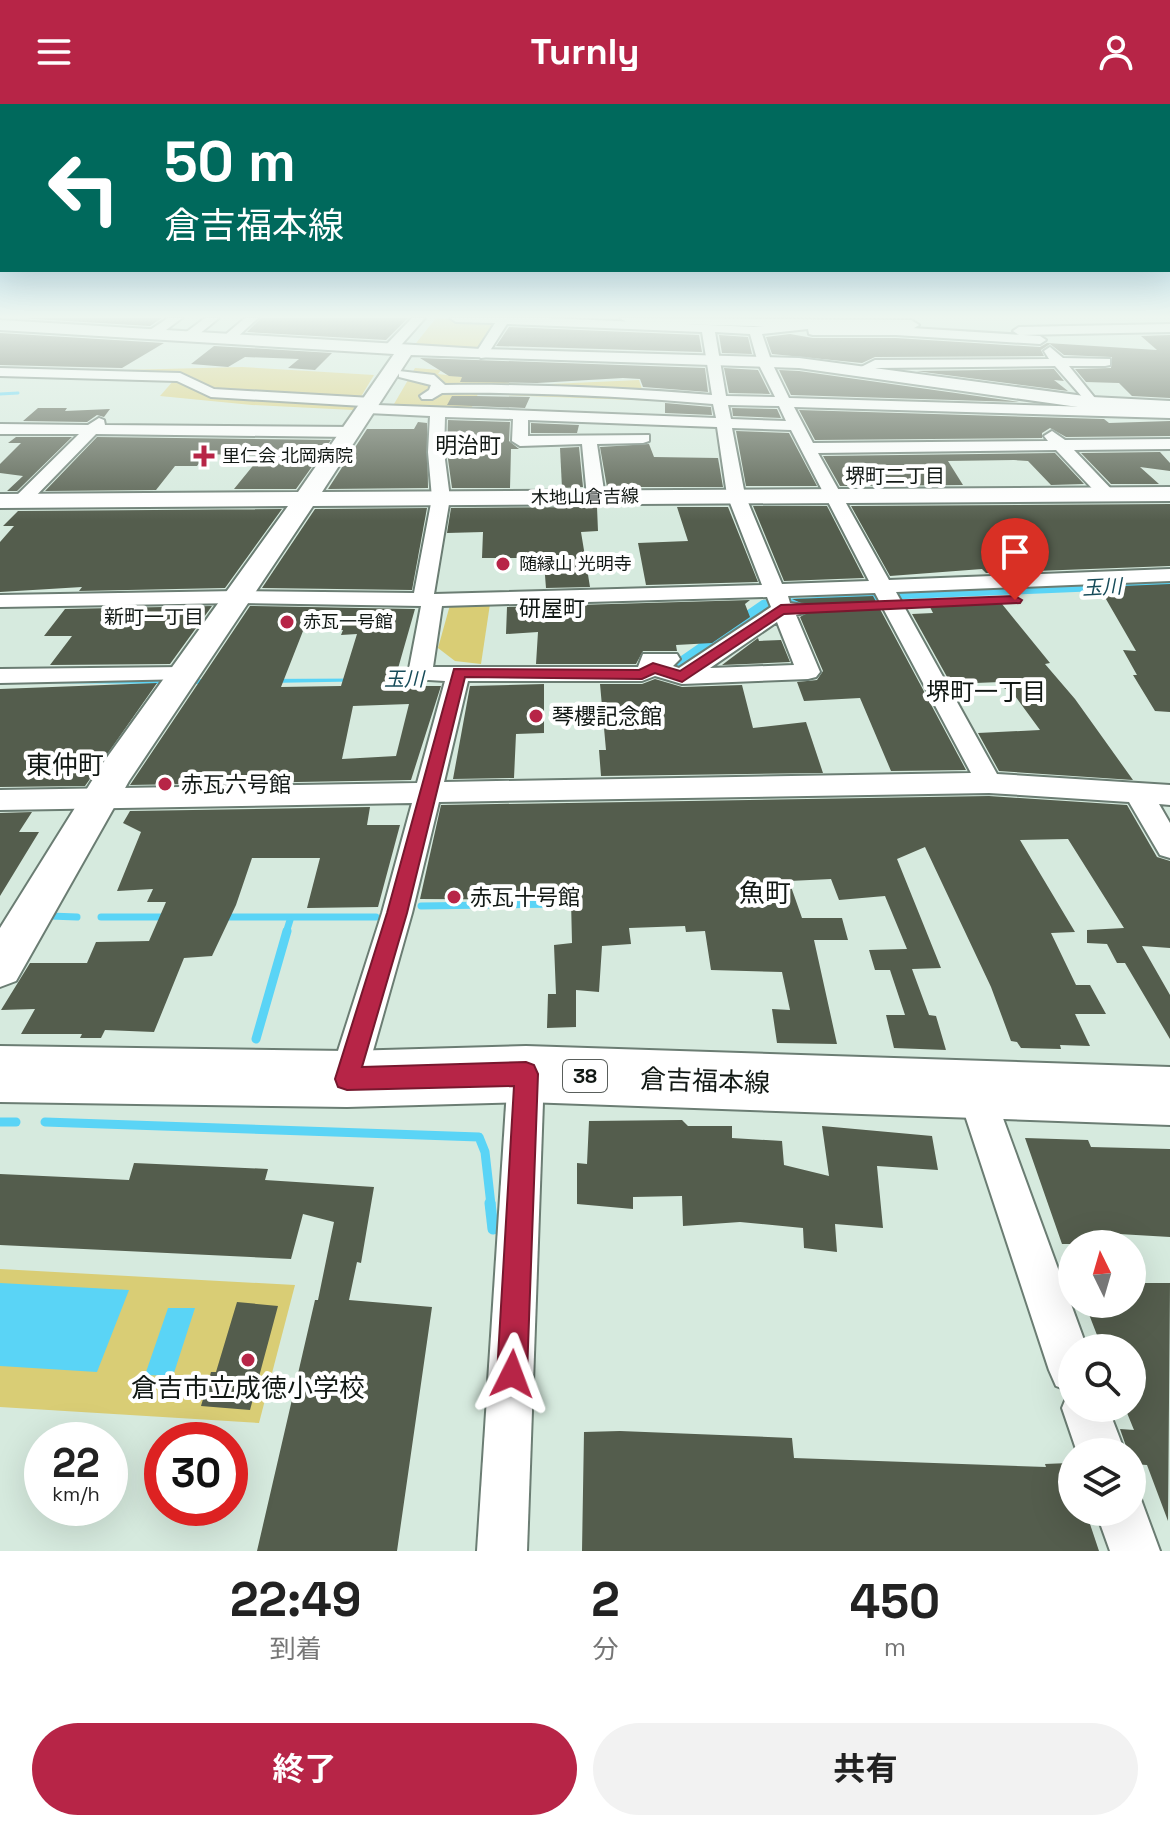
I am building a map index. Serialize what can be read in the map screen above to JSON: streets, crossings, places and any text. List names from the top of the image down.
{
  "streets": {
    "main road": ["木地山倉吉線", "38", "倉吉福本線"]
  },
  "districts": [
    "明治町",
    "堺町二丁目",
    "研屋町",
    "新町一丁目",
    "堺町一丁目",
    "東仲町",
    "魚町"
  ],
  "water": ["玉川"],
  "places": {
    "health": ["里仁会 北岡病院"],
    "other": [
      "随縁山 光明寺",
      "赤瓦一号館",
      "琴櫻記念館",
      "赤瓦六号館",
      "赤瓦十号館",
      "倉吉市立成徳小学校"
    ]
  },
  "north": "top",
  "page": {
    "header": "Turnly",
    "turn": ["50 m", "倉吉福本線"],
    "speed": "22 km/h",
    "limit": "30",
    "eta": [
      "22:49",
      "到着",
      "2",
      "分",
      "450",
      "m"
    ],
    "buttons": ["終了", "共有"]
  }
}
